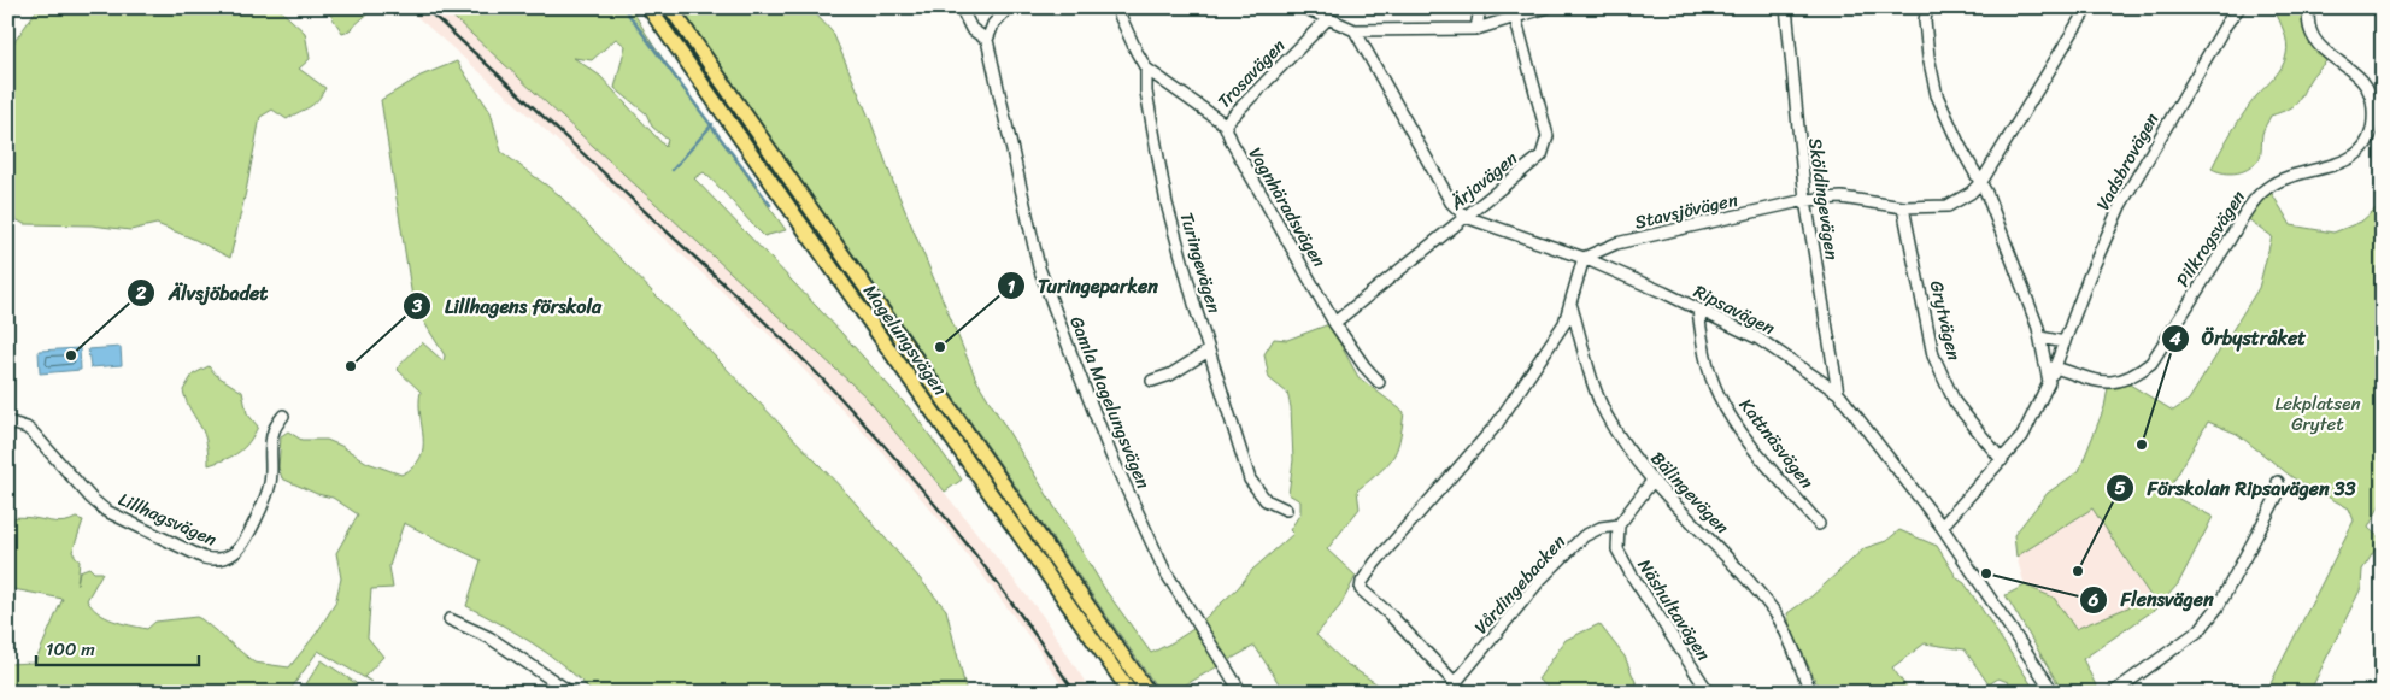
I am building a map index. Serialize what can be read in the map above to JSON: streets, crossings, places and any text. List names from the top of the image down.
{
  "streets": {
    "main road": ["Magelungsvägen"],
    "street": [
      "Trosavägen",
      "Vadsbrovägen",
      "Ärjavägen",
      "Sköldingevägen",
      "Vagnhäradsvägen",
      "Stavsjövägen",
      "Pilkrogsvägen",
      "Turingevägen",
      "Ripsavägen",
      "Grytvägen",
      "Gamla Magelungsvägen",
      "Kattnäsvägen",
      "Bälingevägen",
      "Lillhagsvägen",
      "Vårdingebacken",
      "Näshultavägen"
    ]
  },
  "crossings": [
    ["Trosavägen", "Vagnhäradsvägen"],
    ["Vadsbrovägen", "Pilkrogsvägen"],
    ["Vadsbrovägen", "Ripsavägen"],
    ["Vadsbrovägen", "Grytvägen"],
    ["Ärjavägen", "Vagnhäradsvägen"],
    ["Ärjavägen", "Ripsavägen"],
    ["Sköldingevägen", "Stavsjövägen"],
    ["Sköldingevägen", "Ripsavägen"],
    ["Stavsjövägen", "Ripsavägen"],
    ["Stavsjövägen", "Grytvägen"],
    ["Ripsavägen", "Kattnäsvägen"],
    ["Vårdingebacken", "Näshultavägen"]
  ],
  "parks": ["Lekplatsen Grytet"],
  "places": [
    "Turingeparken",
    "Älvsjöbadet",
    "Lillhagens förskola",
    "Örbystråket",
    "Förskolan Ripsavägen 33",
    "Flensvägen"
  ],
  "scale_bar": "100 m"
}
